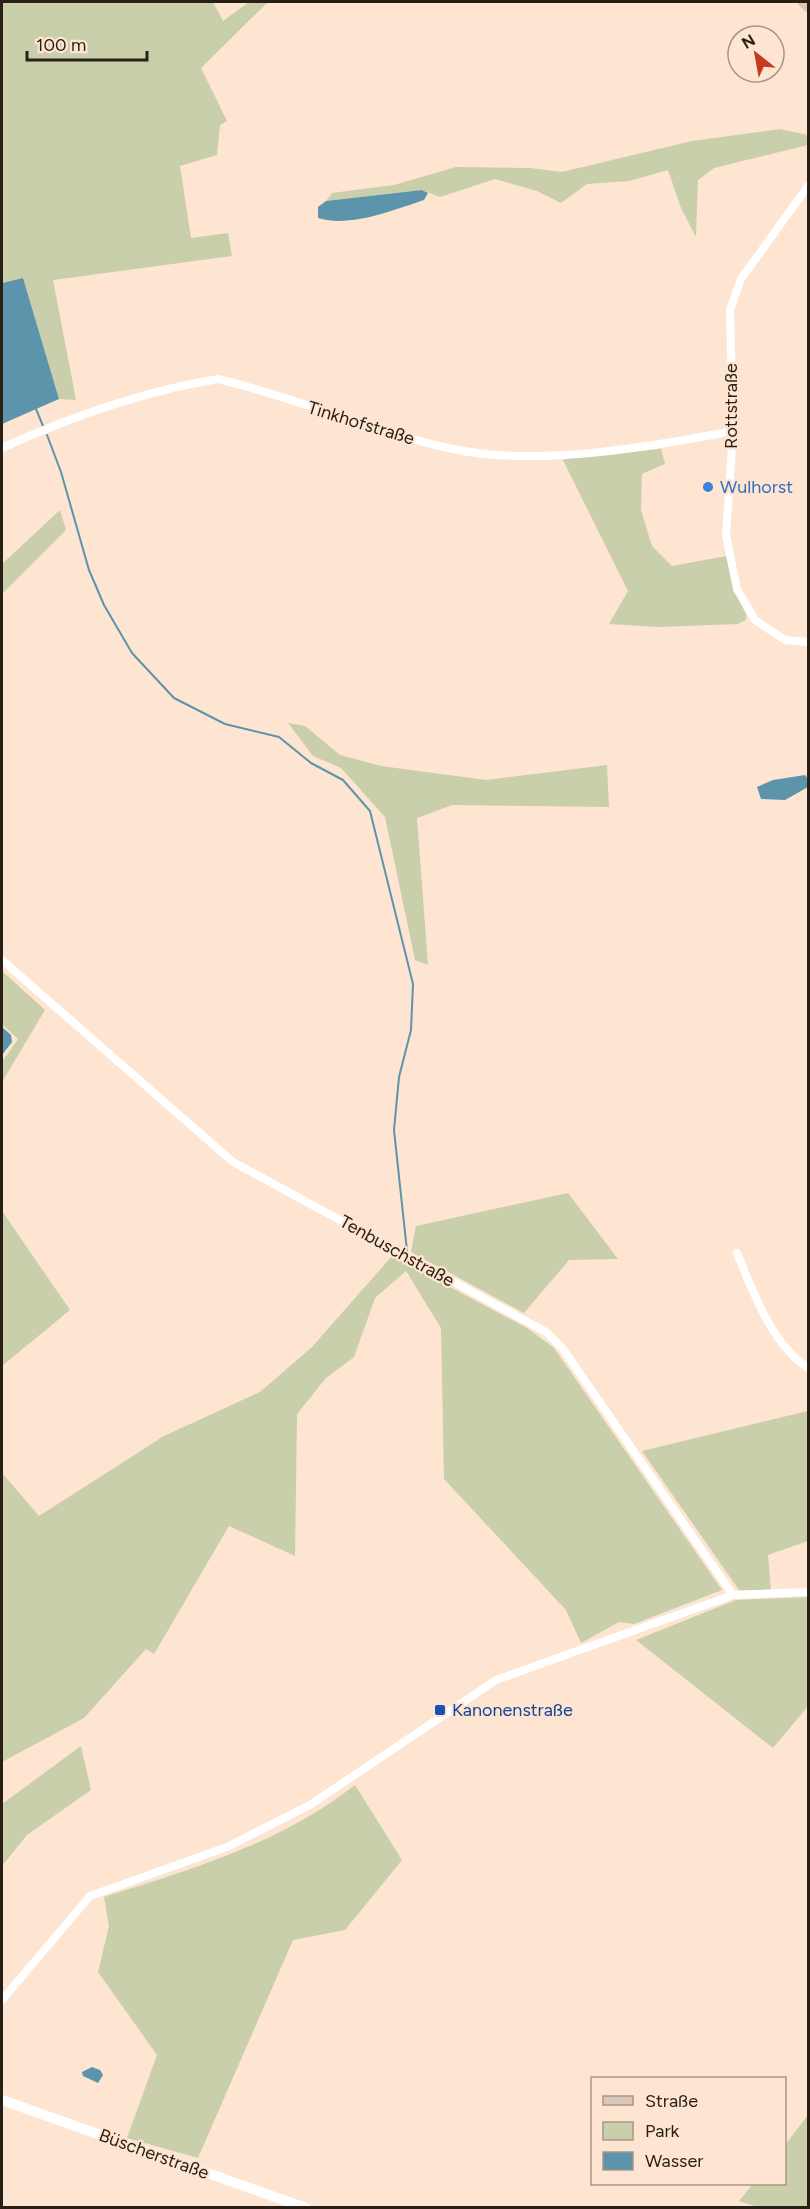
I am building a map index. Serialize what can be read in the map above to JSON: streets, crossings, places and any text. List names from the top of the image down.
{
  "streets": {
    "street": [
      "Rottstraße",
      "Tinkhofstraße",
      "Tenbuschstraße",
      "Büscherstraße"
    ]
  },
  "crossings": [
    ["Rottstraße", "Tinkhofstraße"]
  ],
  "places": {
    "other": ["Wulhorst"],
    "transit": ["Kanonenstraße"]
  },
  "legend": ["Straße", "Park", "Wasser"],
  "scale_bar": "100 m",
  "north": "top left"
}
